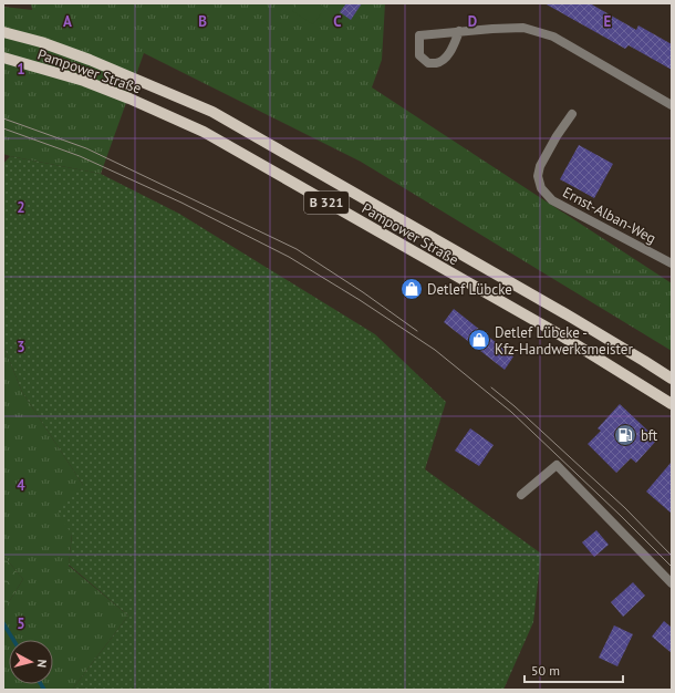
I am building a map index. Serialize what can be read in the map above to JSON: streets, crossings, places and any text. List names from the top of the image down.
{
  "streets": {
    "main road": ["Pampower Straße", "B 321"],
    "street": ["Ernst-Alban-Weg"]
  },
  "places": {
    "shop": ["Detlef Lübcke", "Detlef Lübcke - Kfz-Handwerksmeister"],
    "fuel station": ["bft"]
  },
  "scale_bar": "50 m",
  "north": "right",
  "grid": {
    "columns": [
      "A",
      "B",
      "C",
      "D",
      "E"
    ],
    "rows": [
      "1",
      "2",
      "3",
      "4",
      "5"
    ]
  }
}
